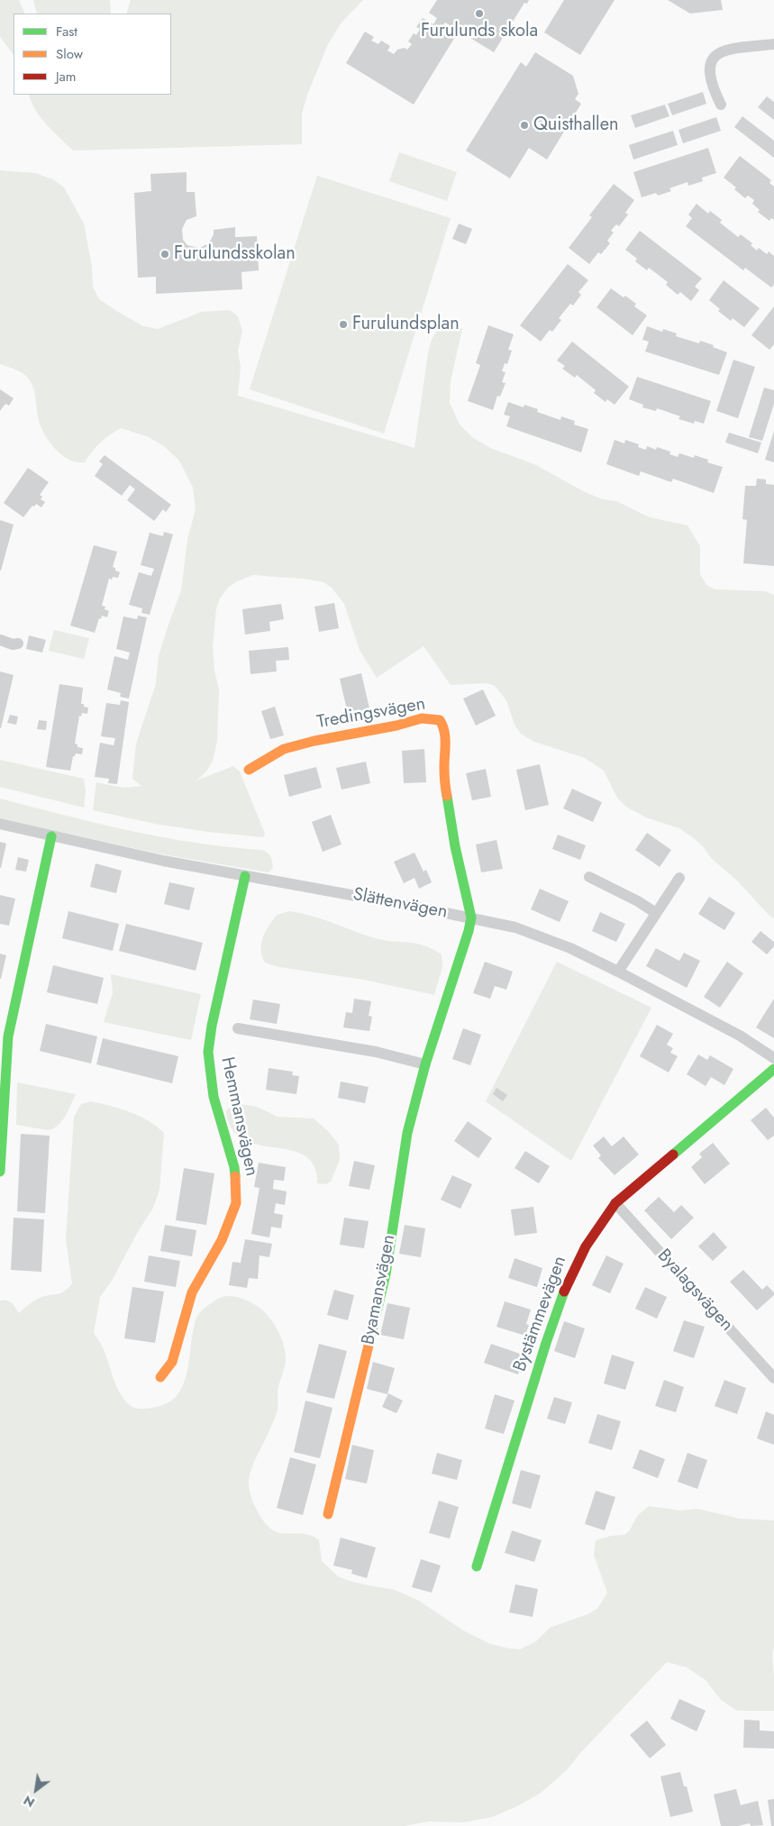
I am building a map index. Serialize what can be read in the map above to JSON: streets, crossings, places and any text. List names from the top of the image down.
{
  "streets": {
    "street": [
      "Tredingsvägen",
      "Slättenvägen",
      "Hemmansvägen",
      "Byamansvägen",
      "Byalagsvägen",
      "Bystämmevägen"
    ]
  },
  "crossings": [
    ["Tredingsvägen", "Slättenvägen"],
    ["Tredingsvägen", "Byamansvägen"],
    ["Slättenvägen", "Hemmansvägen"],
    ["Slättenvägen", "Byamansvägen"],
    ["Byalagsvägen", "Bystämmevägen"]
  ],
  "places": [
    "Furulunds skola",
    "Quisthallen",
    "Furulundsskolan",
    "Furulundsplan"
  ],
  "legend": ["Fast", "Slow", "Jam"],
  "north": "bottom left"
}
